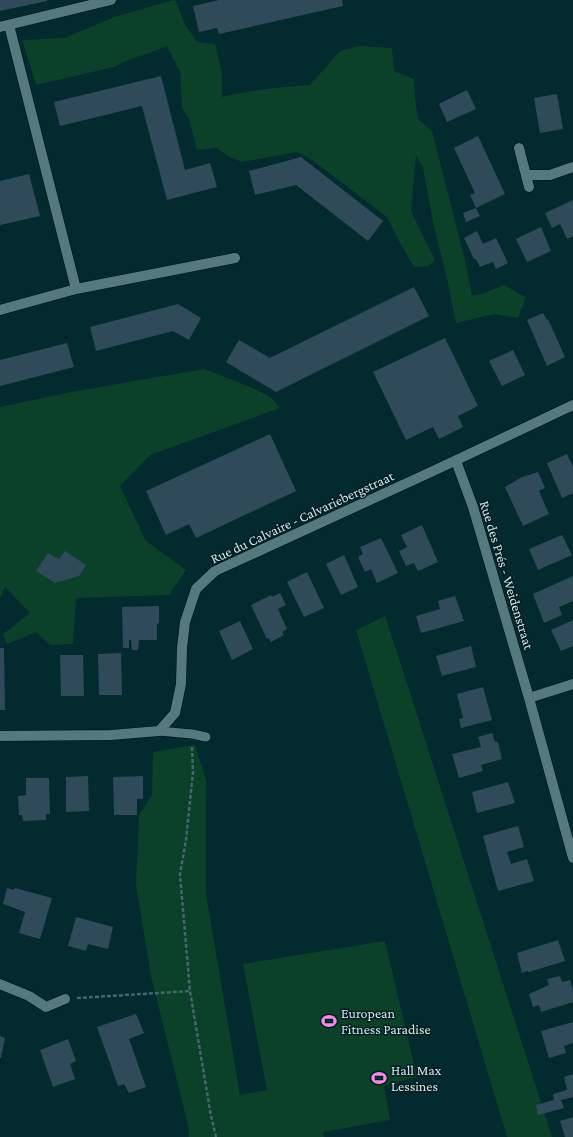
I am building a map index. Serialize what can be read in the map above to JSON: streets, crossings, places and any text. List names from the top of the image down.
{
  "streets": {
    "street": ["Rue du Calvaire - Calvariebergstraat", "Rue des Prés - Weidenstraat"]
  },
  "crossings": [
    ["Rue du Calvaire - Calvariebergstraat", "Rue des Prés - Weidenstraat"]
  ],
  "places": {
    "sports": ["European Fitness Paradise", "Hall Max Lessines"]
  }
}
